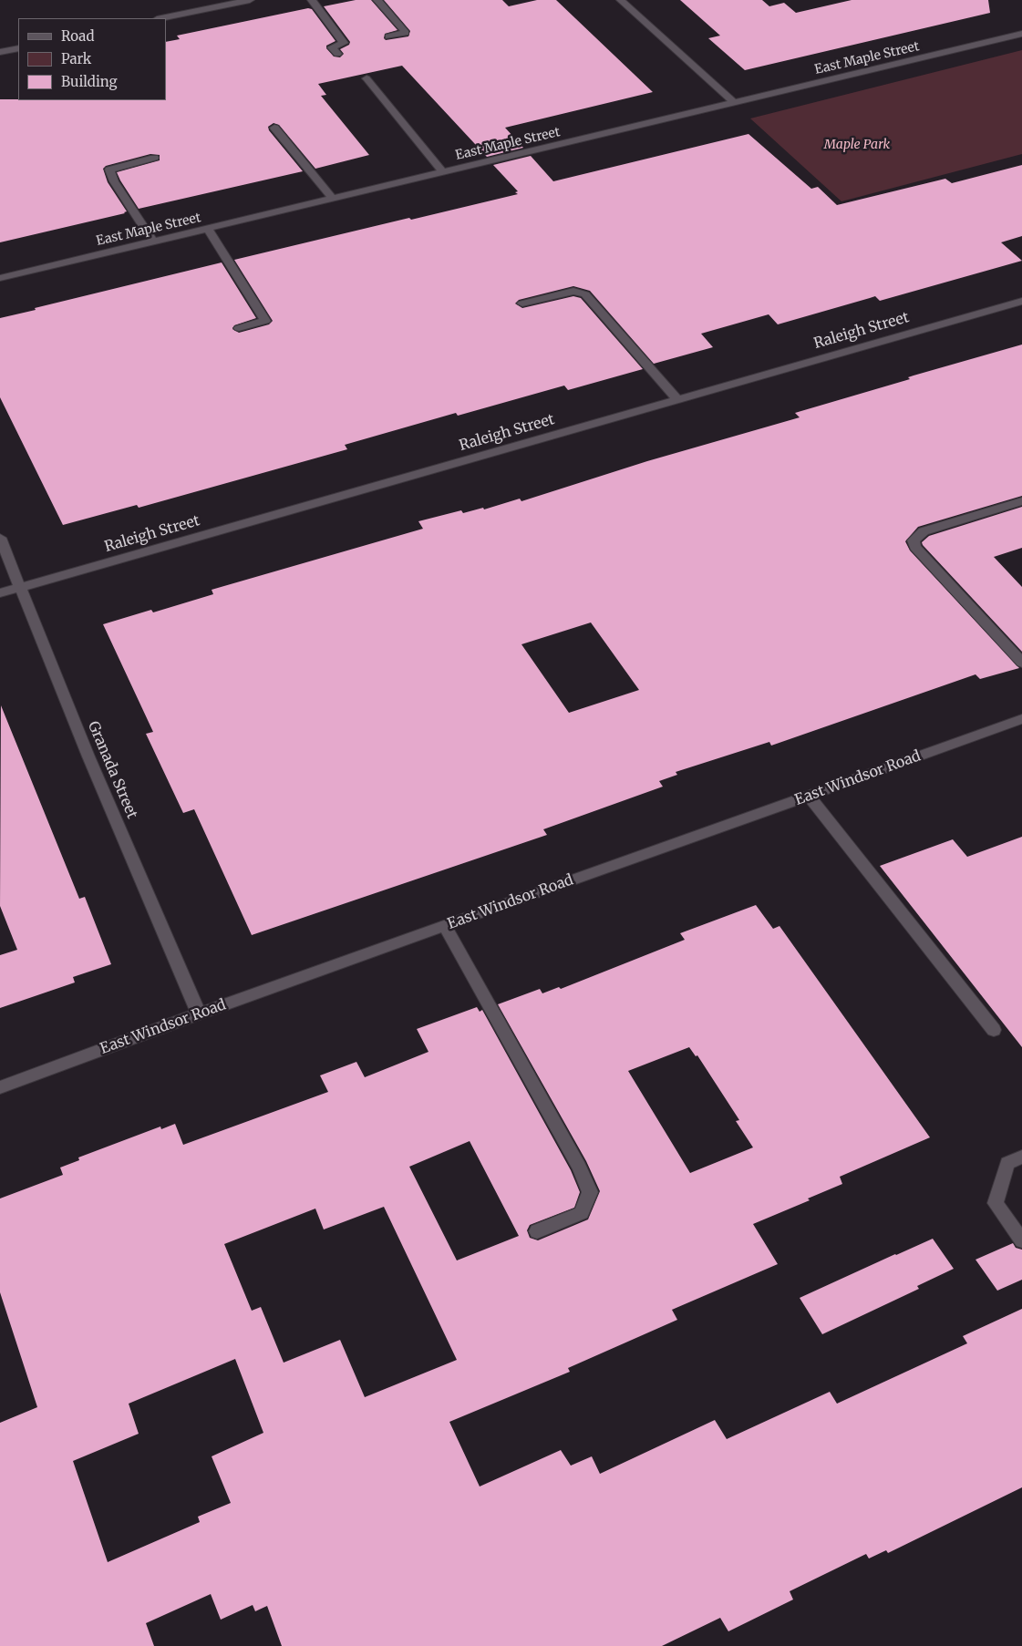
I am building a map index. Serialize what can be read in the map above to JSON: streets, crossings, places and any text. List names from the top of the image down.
{
  "streets": {
    "street": [
      "East Maple Street",
      "Raleigh Street",
      "Granada Street",
      "East Windsor Road"
    ]
  },
  "crossings": [
    ["Raleigh Street", "Granada Street"],
    ["Granada Street", "East Windsor Road"]
  ],
  "parks": ["Maple Park"],
  "legend": ["Road", "Park", "Building"]
}
